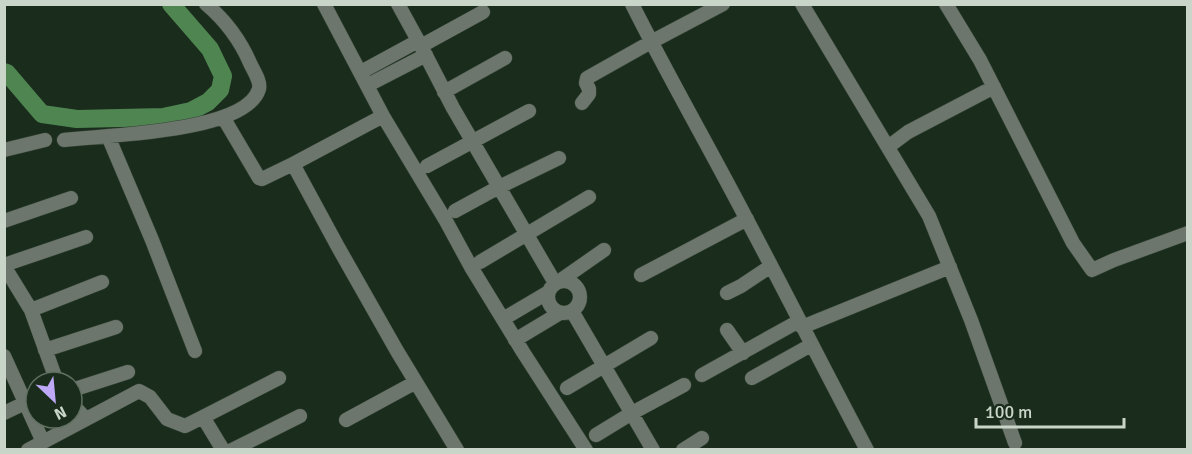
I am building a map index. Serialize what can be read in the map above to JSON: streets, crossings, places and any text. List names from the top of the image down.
{
  "scale_bar": "100 m",
  "north": "bottom right"
}
